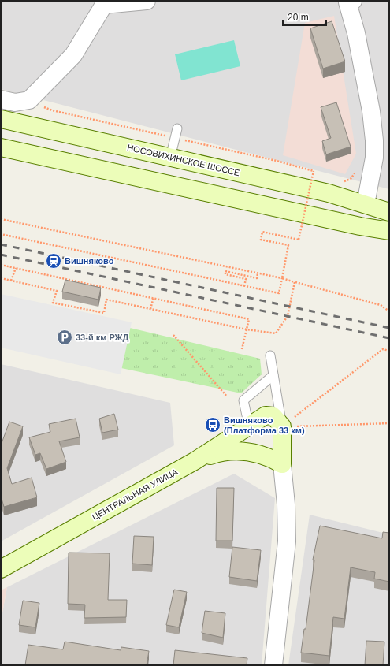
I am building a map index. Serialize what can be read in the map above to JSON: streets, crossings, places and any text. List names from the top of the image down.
{
  "streets": {
    "main road": ["НОСОВИХИНСКОЕ ШОССЕ", "ЦЕНТРАЛЬНАЯ УЛИЦА"]
  },
  "places": {
    "station": ["Вишняково"],
    "parking": ["33-й км РЖД"],
    "bus stop": ["Вишняково (Платформа 33 км)"]
  },
  "scale_bar": "20 m"
}
